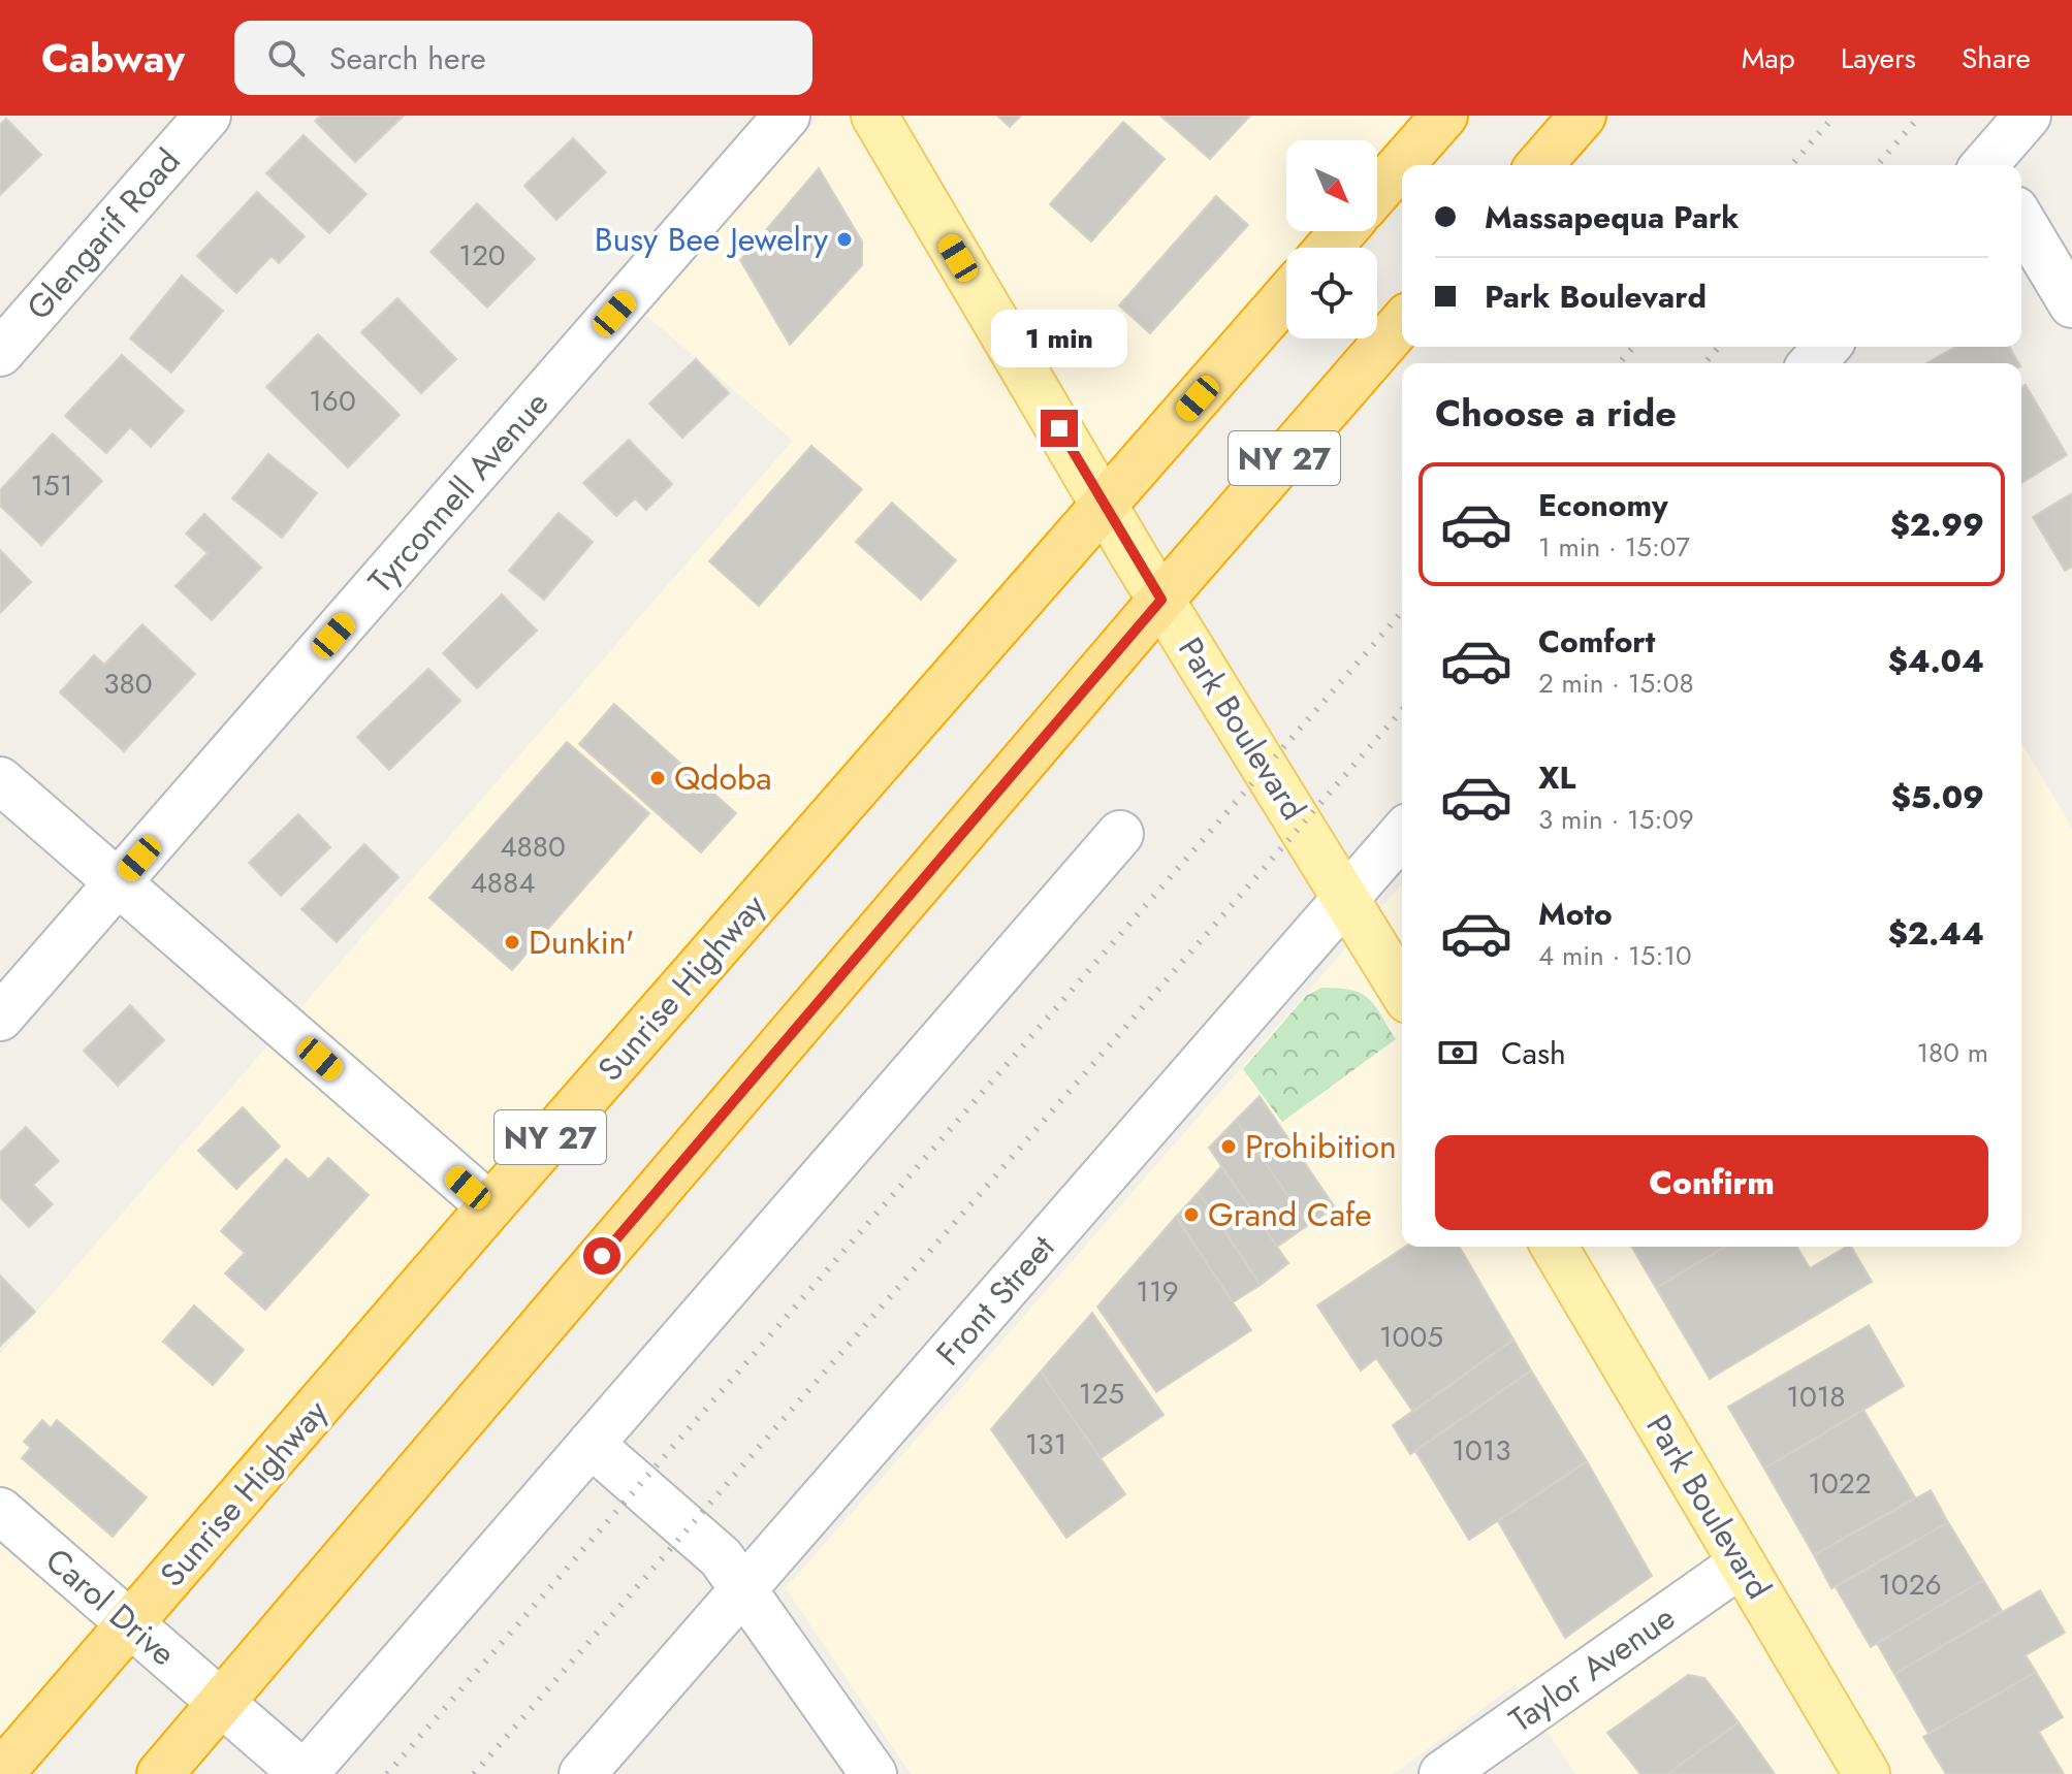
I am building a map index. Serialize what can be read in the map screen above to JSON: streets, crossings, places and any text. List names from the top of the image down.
{
  "streets": {
    "highway": ["NY 27", "Sunrise Highway"],
    "main road": ["Park Boulevard"],
    "street": [
      "Glengarif Road",
      "Tyrconnell Avenue",
      "Front Street",
      "Carol Drive",
      "Taylor Avenue"
    ]
  },
  "crossings": [
    ["NY 27", "Park Boulevard"],
    ["NY 27", "Carol Drive"],
    ["Park Boulevard", "Sunrise Highway"],
    ["Park Boulevard", "Front Street"],
    ["Park Boulevard", "Taylor Avenue"],
    ["Sunrise Highway", "Carol Drive"]
  ],
  "places": [
    "Busy Bee Jewelry",
    "Qdoba",
    "Dunkin'",
    "Prohibition",
    "Grand Cafe"
  ],
  "house_numbers": [
    "120",
    "160",
    "151",
    "380",
    "4880",
    "4884",
    "119",
    "1005",
    "125",
    "1018",
    "131",
    "1013",
    "1022",
    "1026"
  ],
  "north": "bottom right",
  "page": {
    "header": "Cabway",
    "search": "Search here",
    "nav": ["Map", "Layers", "Share"],
    "banner": ["Massapequa Park", "Park Boulevard"],
    "bubble": "1 min",
    "heading": "Choose a ride",
    "list": [
      {
        "name": "Economy",
        "note": "1 min · 15:07",
        "value": "$2.99"
      },
      {
        "name": "Comfort",
        "note": "2 min · 15:08",
        "value": "$4.04"
      },
      {
        "name": "XL",
        "note": "3 min · 15:09",
        "value": "$5.09"
      },
      {
        "name": "Moto",
        "note": "4 min · 15:10",
        "value": "$2.44"
      }
    ],
    "pay": ["Cash", "180 m"],
    "buttons": "Confirm"
  }
}
